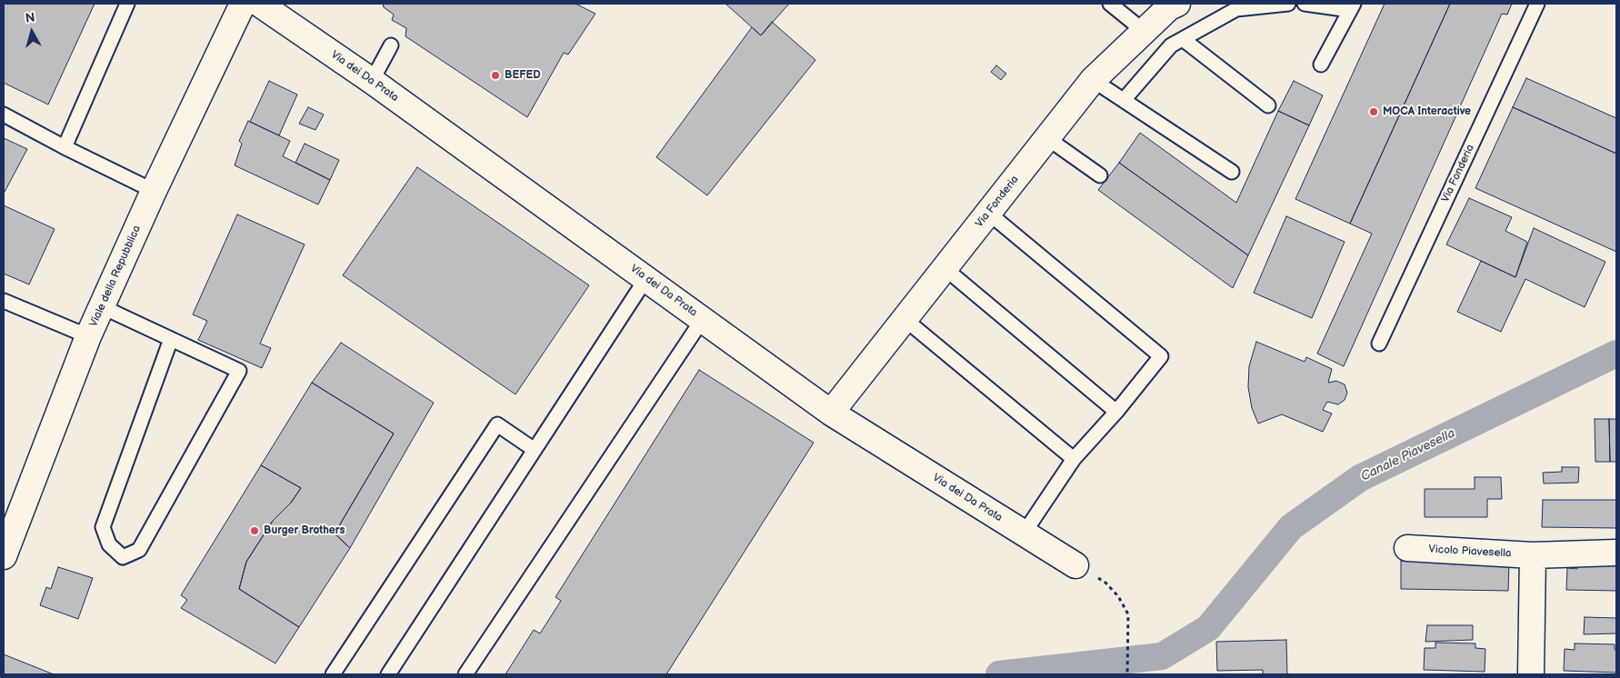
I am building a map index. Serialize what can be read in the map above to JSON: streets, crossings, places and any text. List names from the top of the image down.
{
  "streets": {
    "street": [
      "Via dei Da Prata",
      "Via Fonderia",
      "Viale della Repubblica",
      "Vicolo Piavesella"
    ]
  },
  "crossings": [
    ["Via dei Da Prata", "Via Fonderia"]
  ],
  "water": ["Canale Piavesella"],
  "places": ["BEFED", "MOCA Interactive", "Burger Brothers"],
  "north": "top"
}
